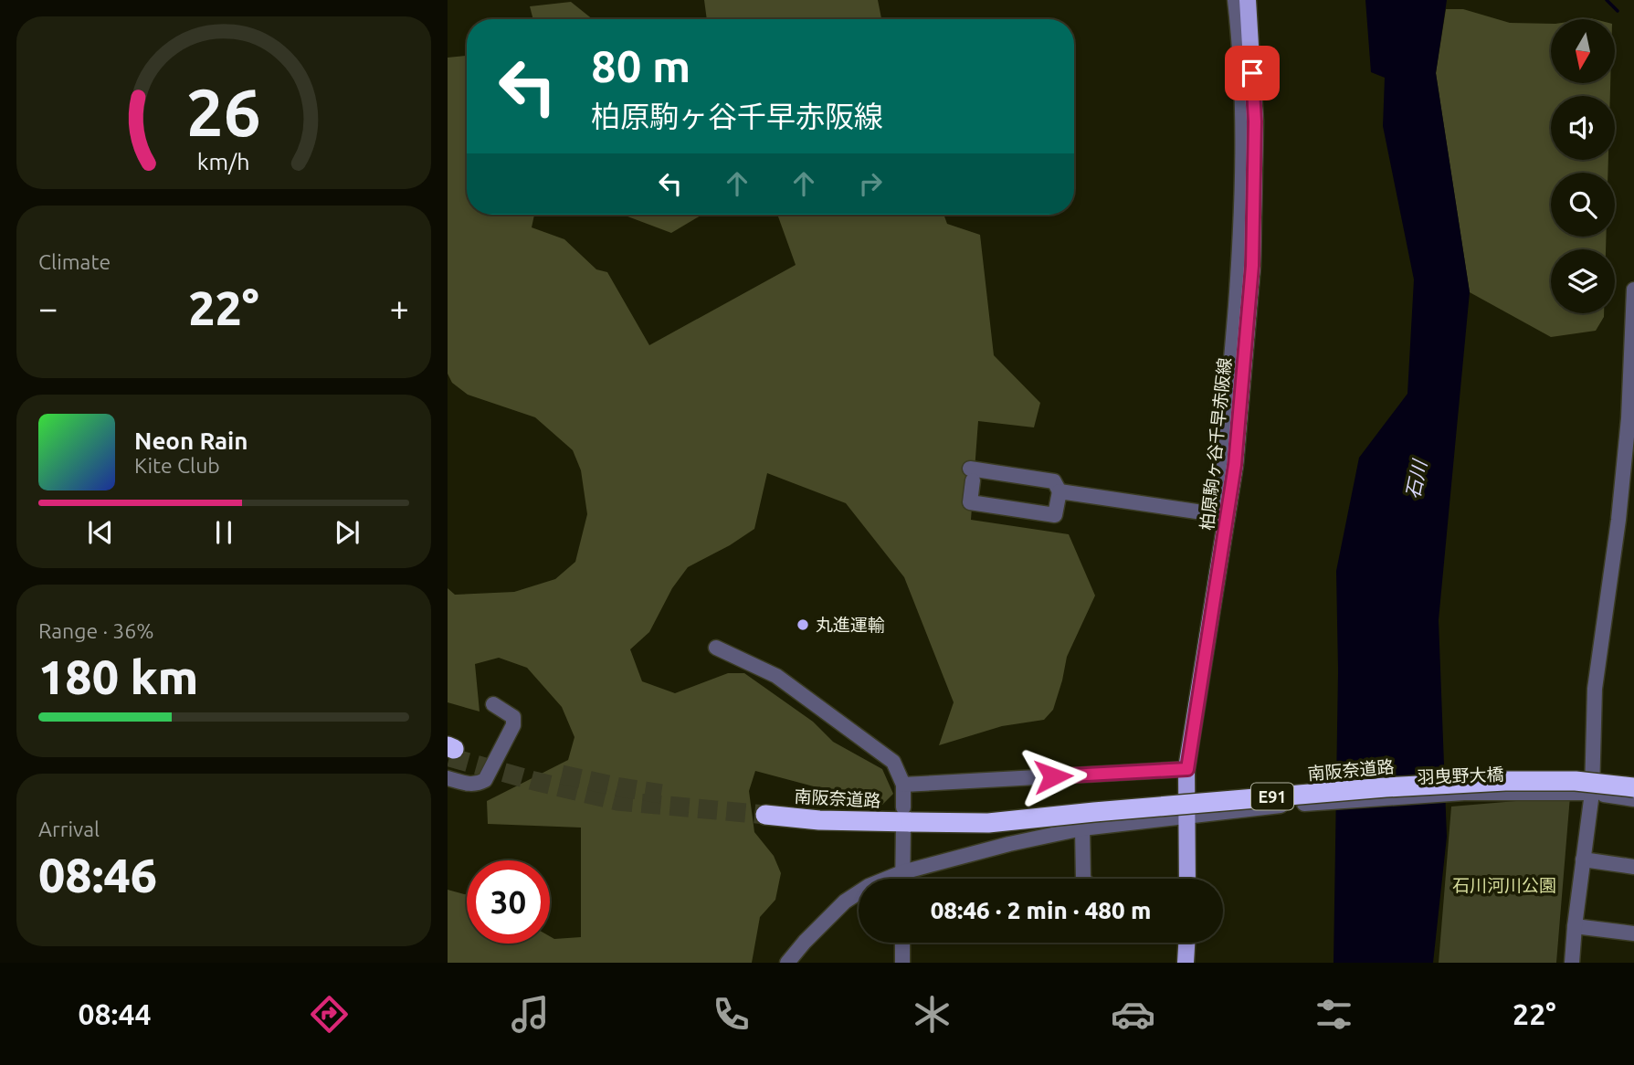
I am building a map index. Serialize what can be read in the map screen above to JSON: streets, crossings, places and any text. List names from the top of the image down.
{
  "streets": {
    "highway": ["南阪奈道路", "E91"],
    "main road": ["柏原駒ヶ谷千早赤阪線"],
    "street": ["羽曳野大橋"]
  },
  "crossings": [
    ["柏原駒ヶ谷千早赤阪線", "羽曳野大橋"]
  ],
  "water": ["石川"],
  "parks": ["石川河川公園"],
  "places": ["丸進運輸"],
  "north": "bottom",
  "page": {
    "turn": ["80 m", "柏原駒ヶ谷千早赤阪線"],
    "tile": [
      "Climate",
      ["Range · 36%", "180 km"],
      ["Arrival", "08:46"]
    ],
    "heat": ["−", "22°", "+"],
    "song": ["Neon Rain", "Kite Club"],
    "limit": "30",
    "trip": "08:46 · 2 min · 480 m",
    "tabs": ["08:44", "22°"],
    "gauge": ["26", "km/h"]
  }
}
